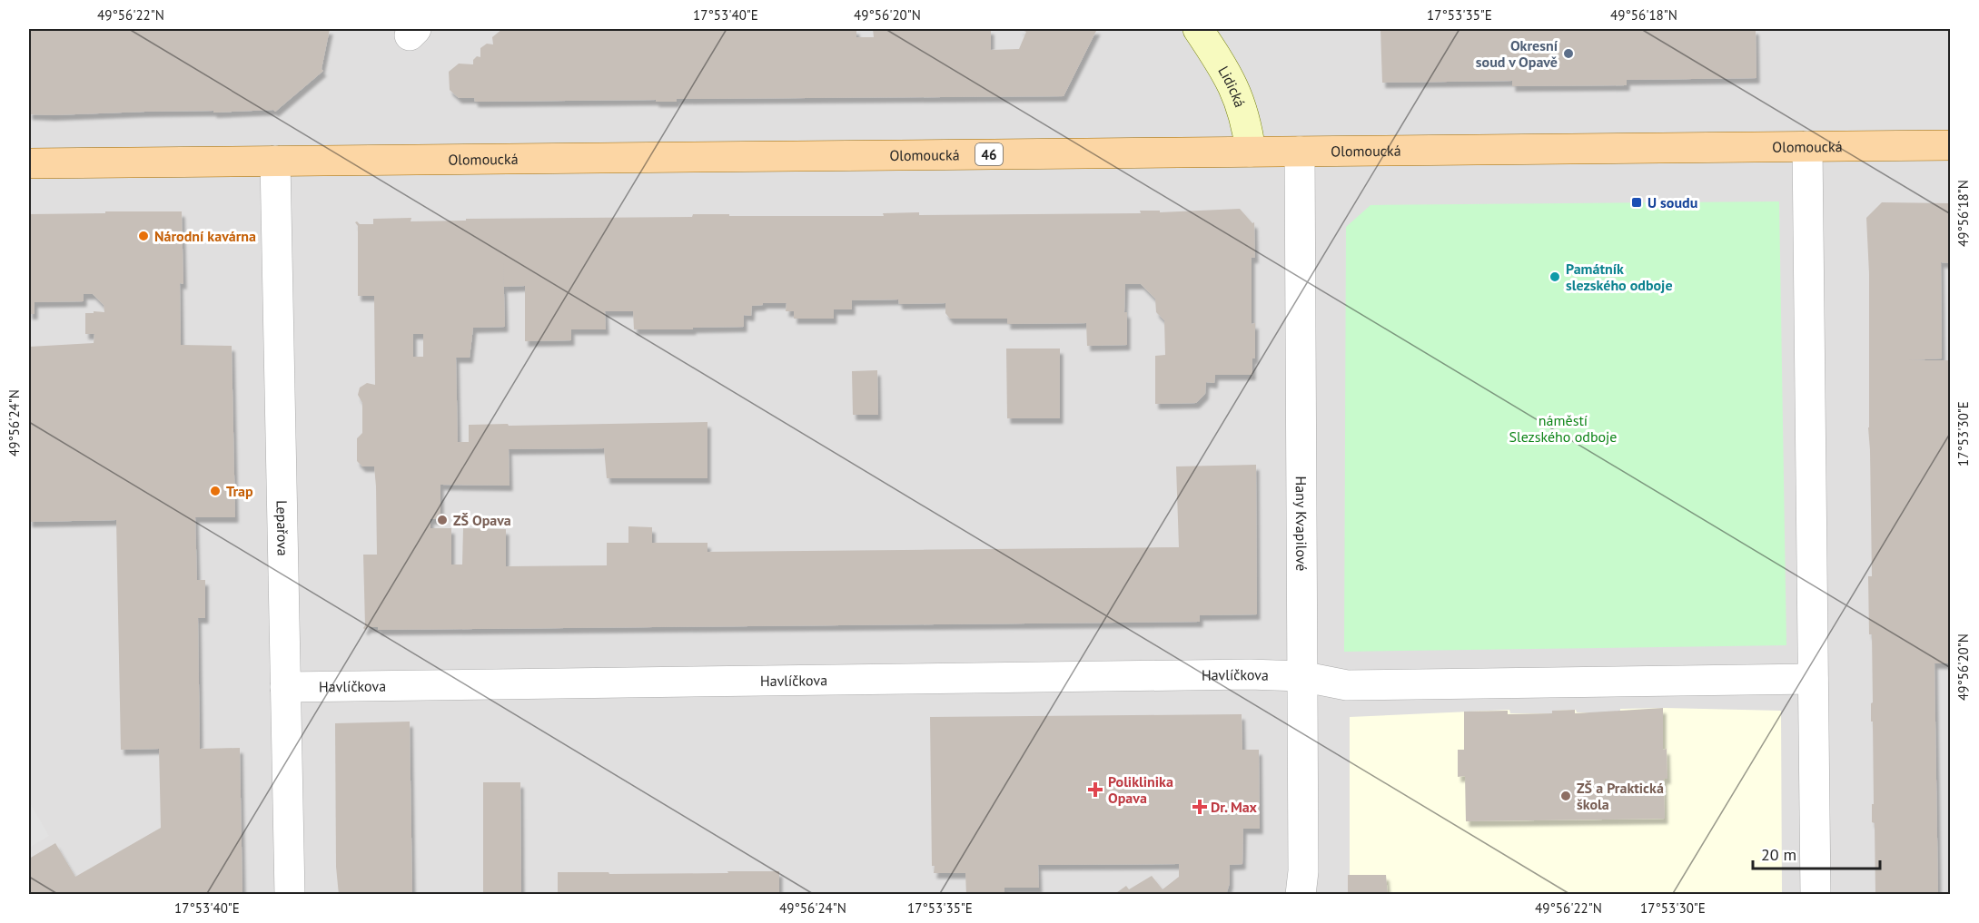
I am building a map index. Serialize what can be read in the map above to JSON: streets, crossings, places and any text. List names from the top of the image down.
{
  "streets": {
    "main road": ["Olomoucká", "46"],
    "street": [
      "Lidická",
      "Hany Kvapilové",
      "Lepařova",
      "Havlíčkova"
    ]
  },
  "crossings": [
    ["Lidická", "Olomoucká"],
    ["Olomoucká", "Hany Kvapilové"],
    ["Olomoucká", "Lepařova"],
    ["Hany Kvapilové", "Havlíčkova"],
    ["Lepařova", "Havlíčkova"]
  ],
  "parks": ["náměstí Slezského odboje"],
  "places": {
    "other": [
      "Okresní soud v Opavě",
      "Národní kavárna",
      "Památník slezského odboje",
      "Trap",
      "ZŠ Opava",
      "ZŠ a Praktická škola"
    ],
    "transit": ["U soudu"],
    "health": ["Poliklinika Opava", "Dr. Max"]
  },
  "scale_bar": "20 m",
  "coordinates": [
    "49°56'22\"N",
    "17°53'40\"E",
    "49°56'20\"N",
    "17°53'35\"E",
    "49°56'18\"N",
    "49°56'24\"N",
    "17°53'30\"E"
  ]
}
